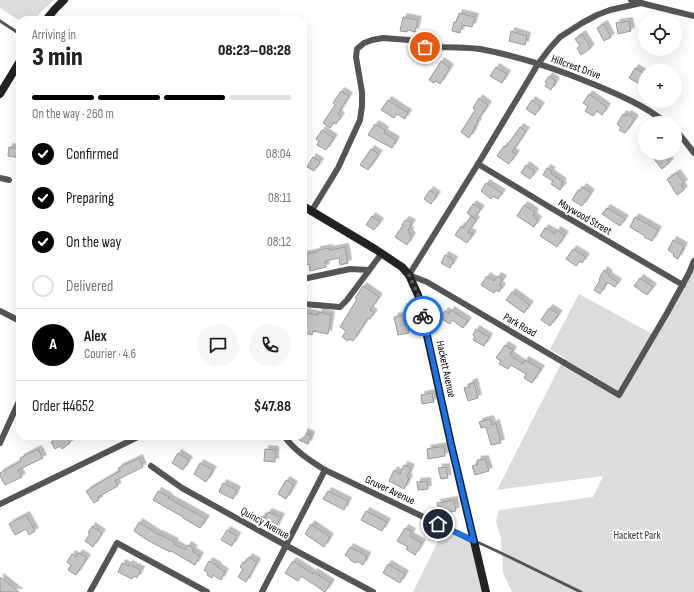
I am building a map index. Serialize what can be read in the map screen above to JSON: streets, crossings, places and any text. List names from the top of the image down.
{
  "streets": {
    "main road": ["Hackett Avenue"],
    "street": [
      "Hillcrest Drive",
      "Maywood Street",
      "Park Road",
      "Gruver Avenue",
      "Quincy Avenue"
    ]
  },
  "crossings": [
    ["Maywood Street", "Park Road"],
    ["Park Road", "Hackett Avenue"],
    ["Hackett Avenue", "Gruver Avenue"]
  ],
  "parks": ["Hackett Park"],
  "page": {
    "map_buttons": ["+", "−"],
    "heading": ["3 min", "Arriving in", "08:23–08:28"],
    "panel": [
      "Alex",
      "Courier · 4.6",
      "Order #4652",
      "$47.88"
    ],
    "bar": "On the way · 260 m",
    "list": [
      ["Confirmed", "08:04"],
      ["Preparing", "08:11"],
      ["On the way", "08:12"],
      "Delivered"
    ],
    "round": "A"
  }
}
